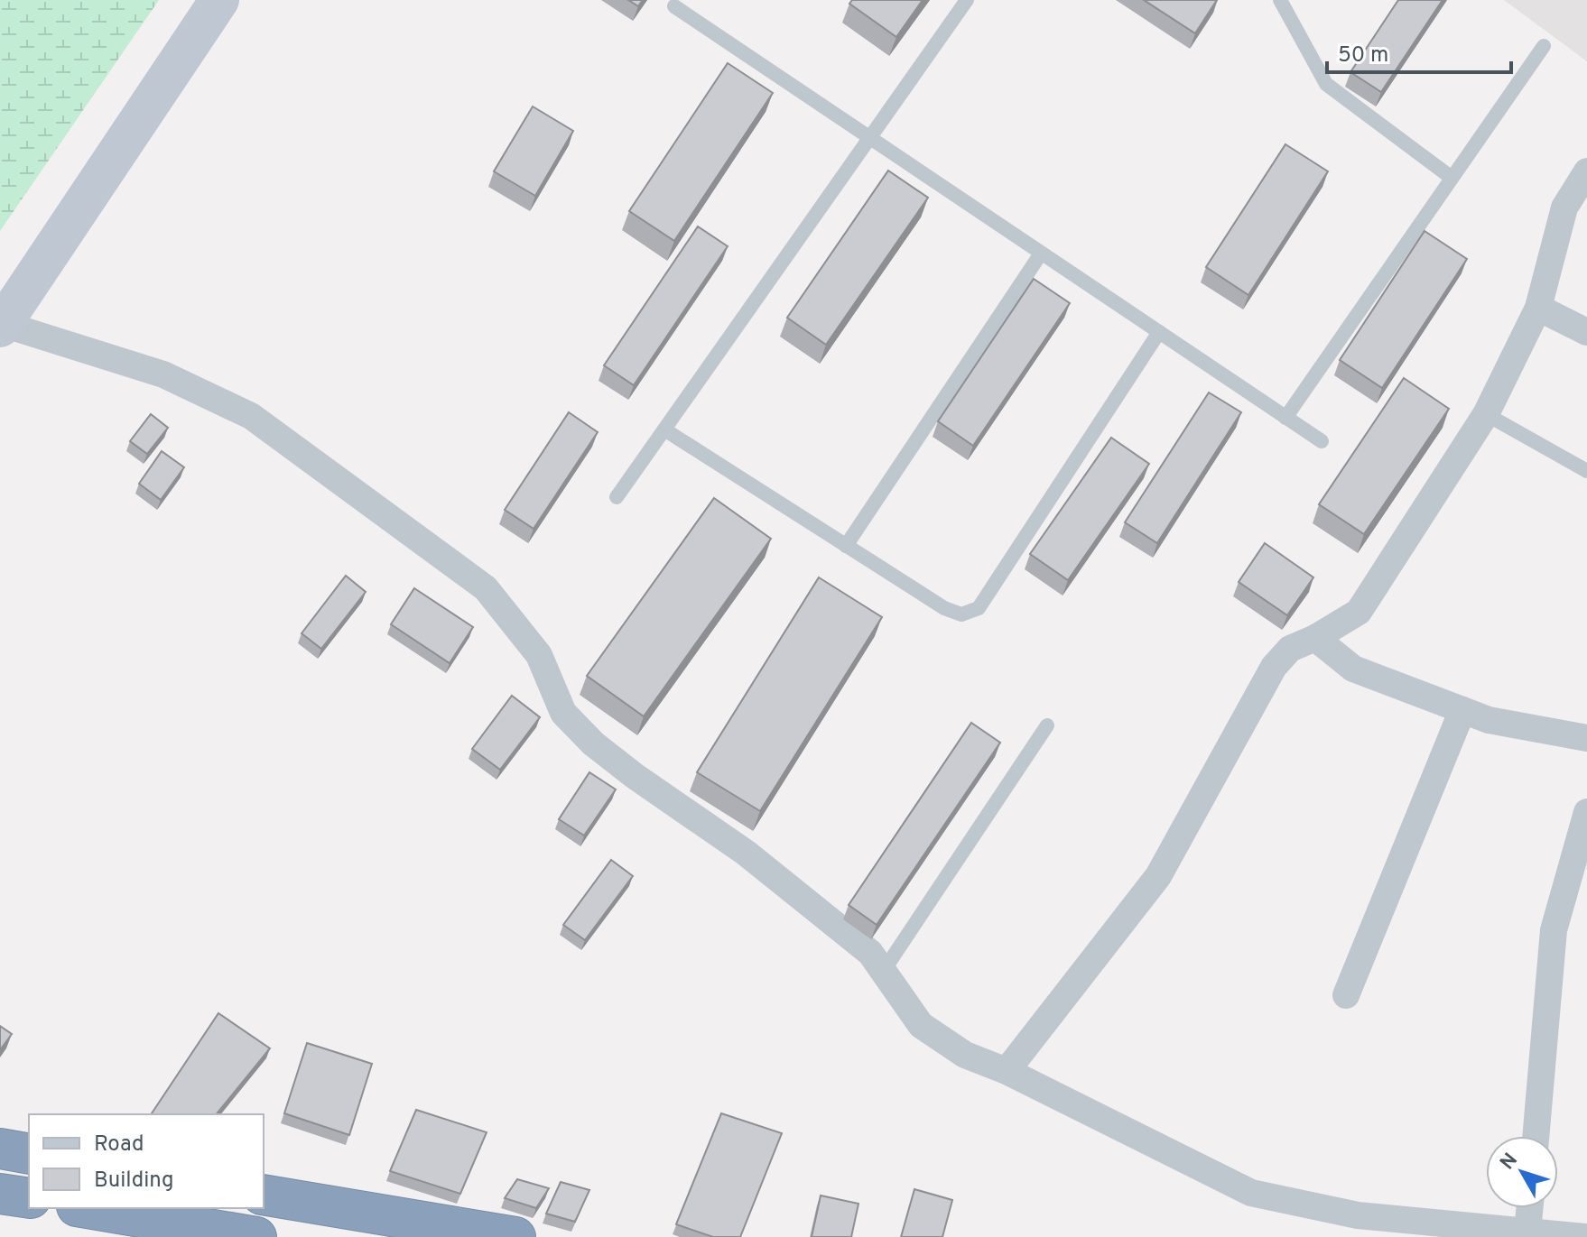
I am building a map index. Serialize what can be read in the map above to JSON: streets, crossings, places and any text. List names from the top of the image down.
{
  "legend": ["Road", "Building"],
  "scale_bar": "50 m",
  "north": "top left"
}
